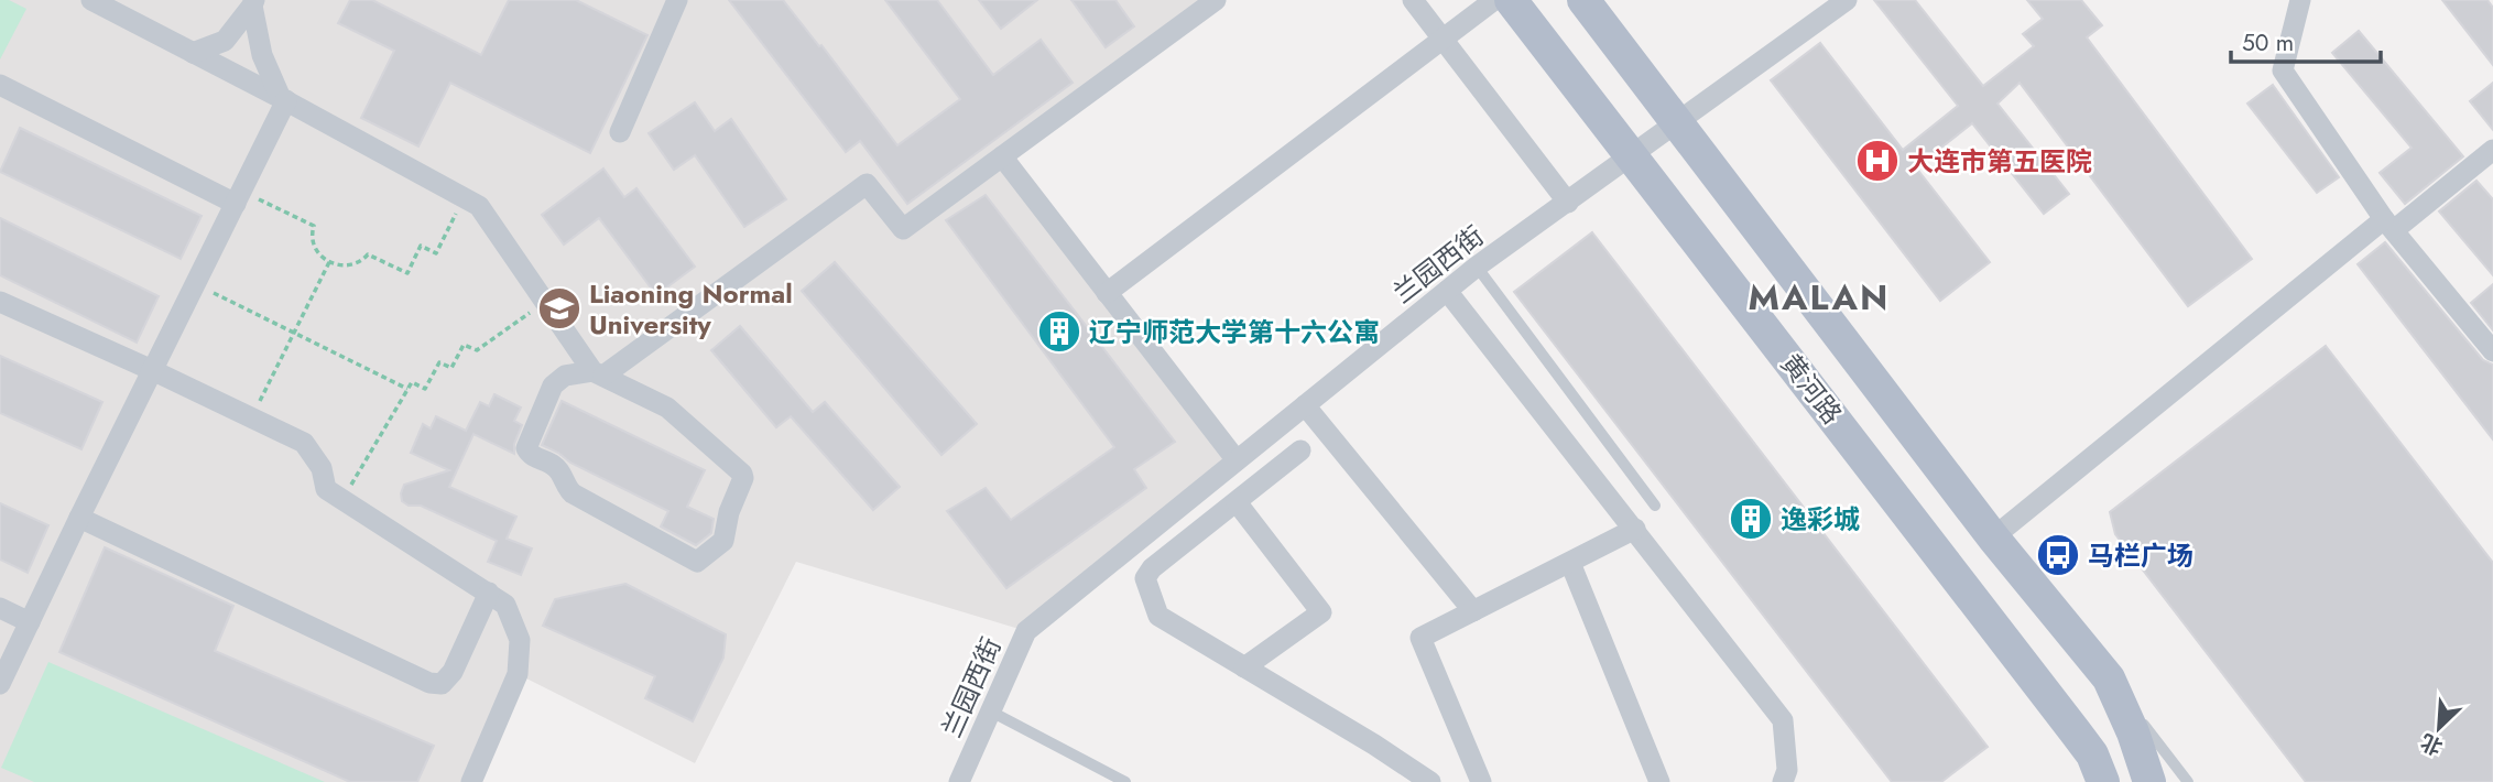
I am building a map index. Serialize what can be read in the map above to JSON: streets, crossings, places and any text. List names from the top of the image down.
{
  "streets": {
    "main road": ["黄河路"],
    "street": ["兰园西街"]
  },
  "crossings": [
    ["兰园西街", "黄河路"]
  ],
  "districts": ["MALAN"],
  "places": {
    "hospital": ["大连市第五医院"],
    "school or university": ["Liaoning Normal University"],
    "building": ["辽宁师范大学第十六公寓", "逸彩城"],
    "bus stop": ["马栏广场"]
  },
  "scale_bar": "50 m",
  "north": "bottom left"
}
